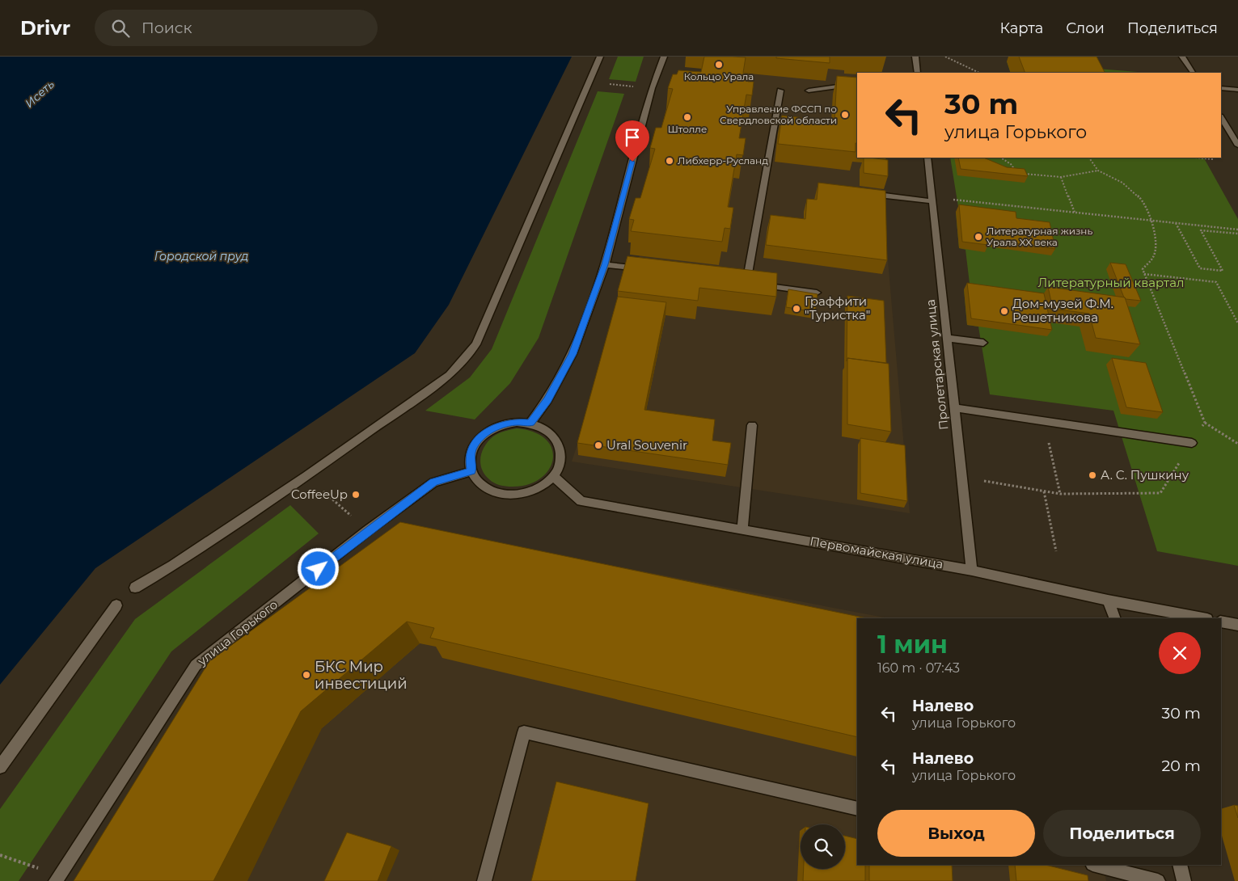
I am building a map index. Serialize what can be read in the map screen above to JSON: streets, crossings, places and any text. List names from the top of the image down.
{
  "streets": {
    "street": ["Пролетарская улица", "Первомайская улица", "улица Горького"]
  },
  "crossings": [
    ["Пролетарская улица", "Первомайская улица"],
    ["Первомайская улица", "улица Горького"]
  ],
  "water": ["Исеть", "Городской пруд"],
  "parks": ["Литературный квартал"],
  "places": [
    "Кольцо Урала",
    "Управление ФССП по Свердловской области",
    "Штолле",
    "Либхерр-Русланд",
    "Литературная жизнь Урала XX века",
    "Граффити \"Туристка\"",
    "Дом-музей Ф.М. Решетникова",
    "Ural Souvenir",
    "А. С. Пушкину",
    "CoffeeUp",
    "БКС Мир инвестиций"
  ],
  "page": {
    "header": "Drivr",
    "search": "Поиск",
    "nav": ["Карта", "Слои", "Поделиться"],
    "turn": ["30 m", "улица Горького"],
    "heading": ["1 мин", "160 m · 07:43"],
    "list": [
      {
        "name": "Налево",
        "note": "улица Горького",
        "value": "30 m"
      },
      {
        "name": "Налево",
        "note": "улица Горького",
        "value": "20 m"
      }
    ],
    "buttons": ["Выход", "Поделиться"]
  }
}
